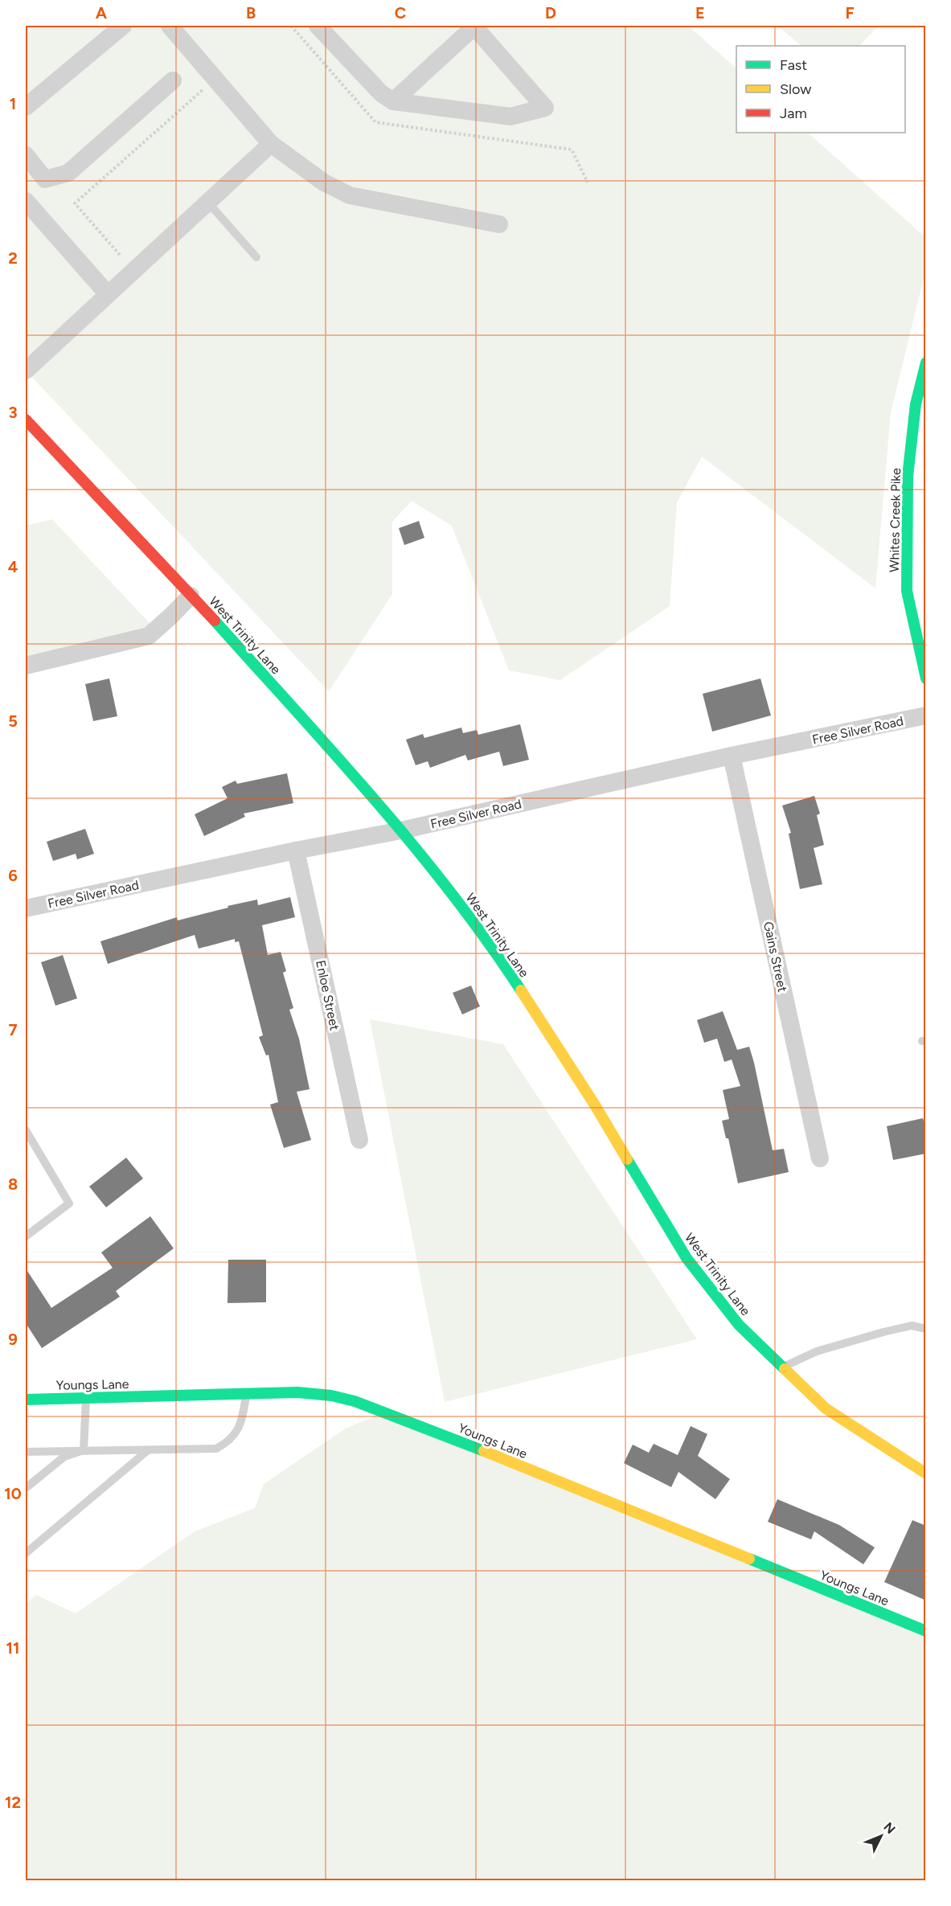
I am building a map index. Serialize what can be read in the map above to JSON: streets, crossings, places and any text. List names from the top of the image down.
{
  "streets": {
    "main road": ["Whites Creek Pike", "West Trinity Lane", "Youngs Lane"],
    "street": ["Free Silver Road", "Gains Street", "Enloe Street"]
  },
  "crossings": [
    ["West Trinity Lane", "Free Silver Road"],
    ["Free Silver Road", "Gains Street"],
    ["Free Silver Road", "Enloe Street"]
  ],
  "legend": ["Fast", "Slow", "Jam"],
  "north": "top right",
  "grid": {
    "columns": [
      "A",
      "B",
      "C",
      "D",
      "E",
      "F"
    ],
    "rows": [
      "1",
      "2",
      "3",
      "4",
      "5",
      "6",
      "7",
      "8",
      "9",
      "10",
      "11",
      "12"
    ]
  }
}
